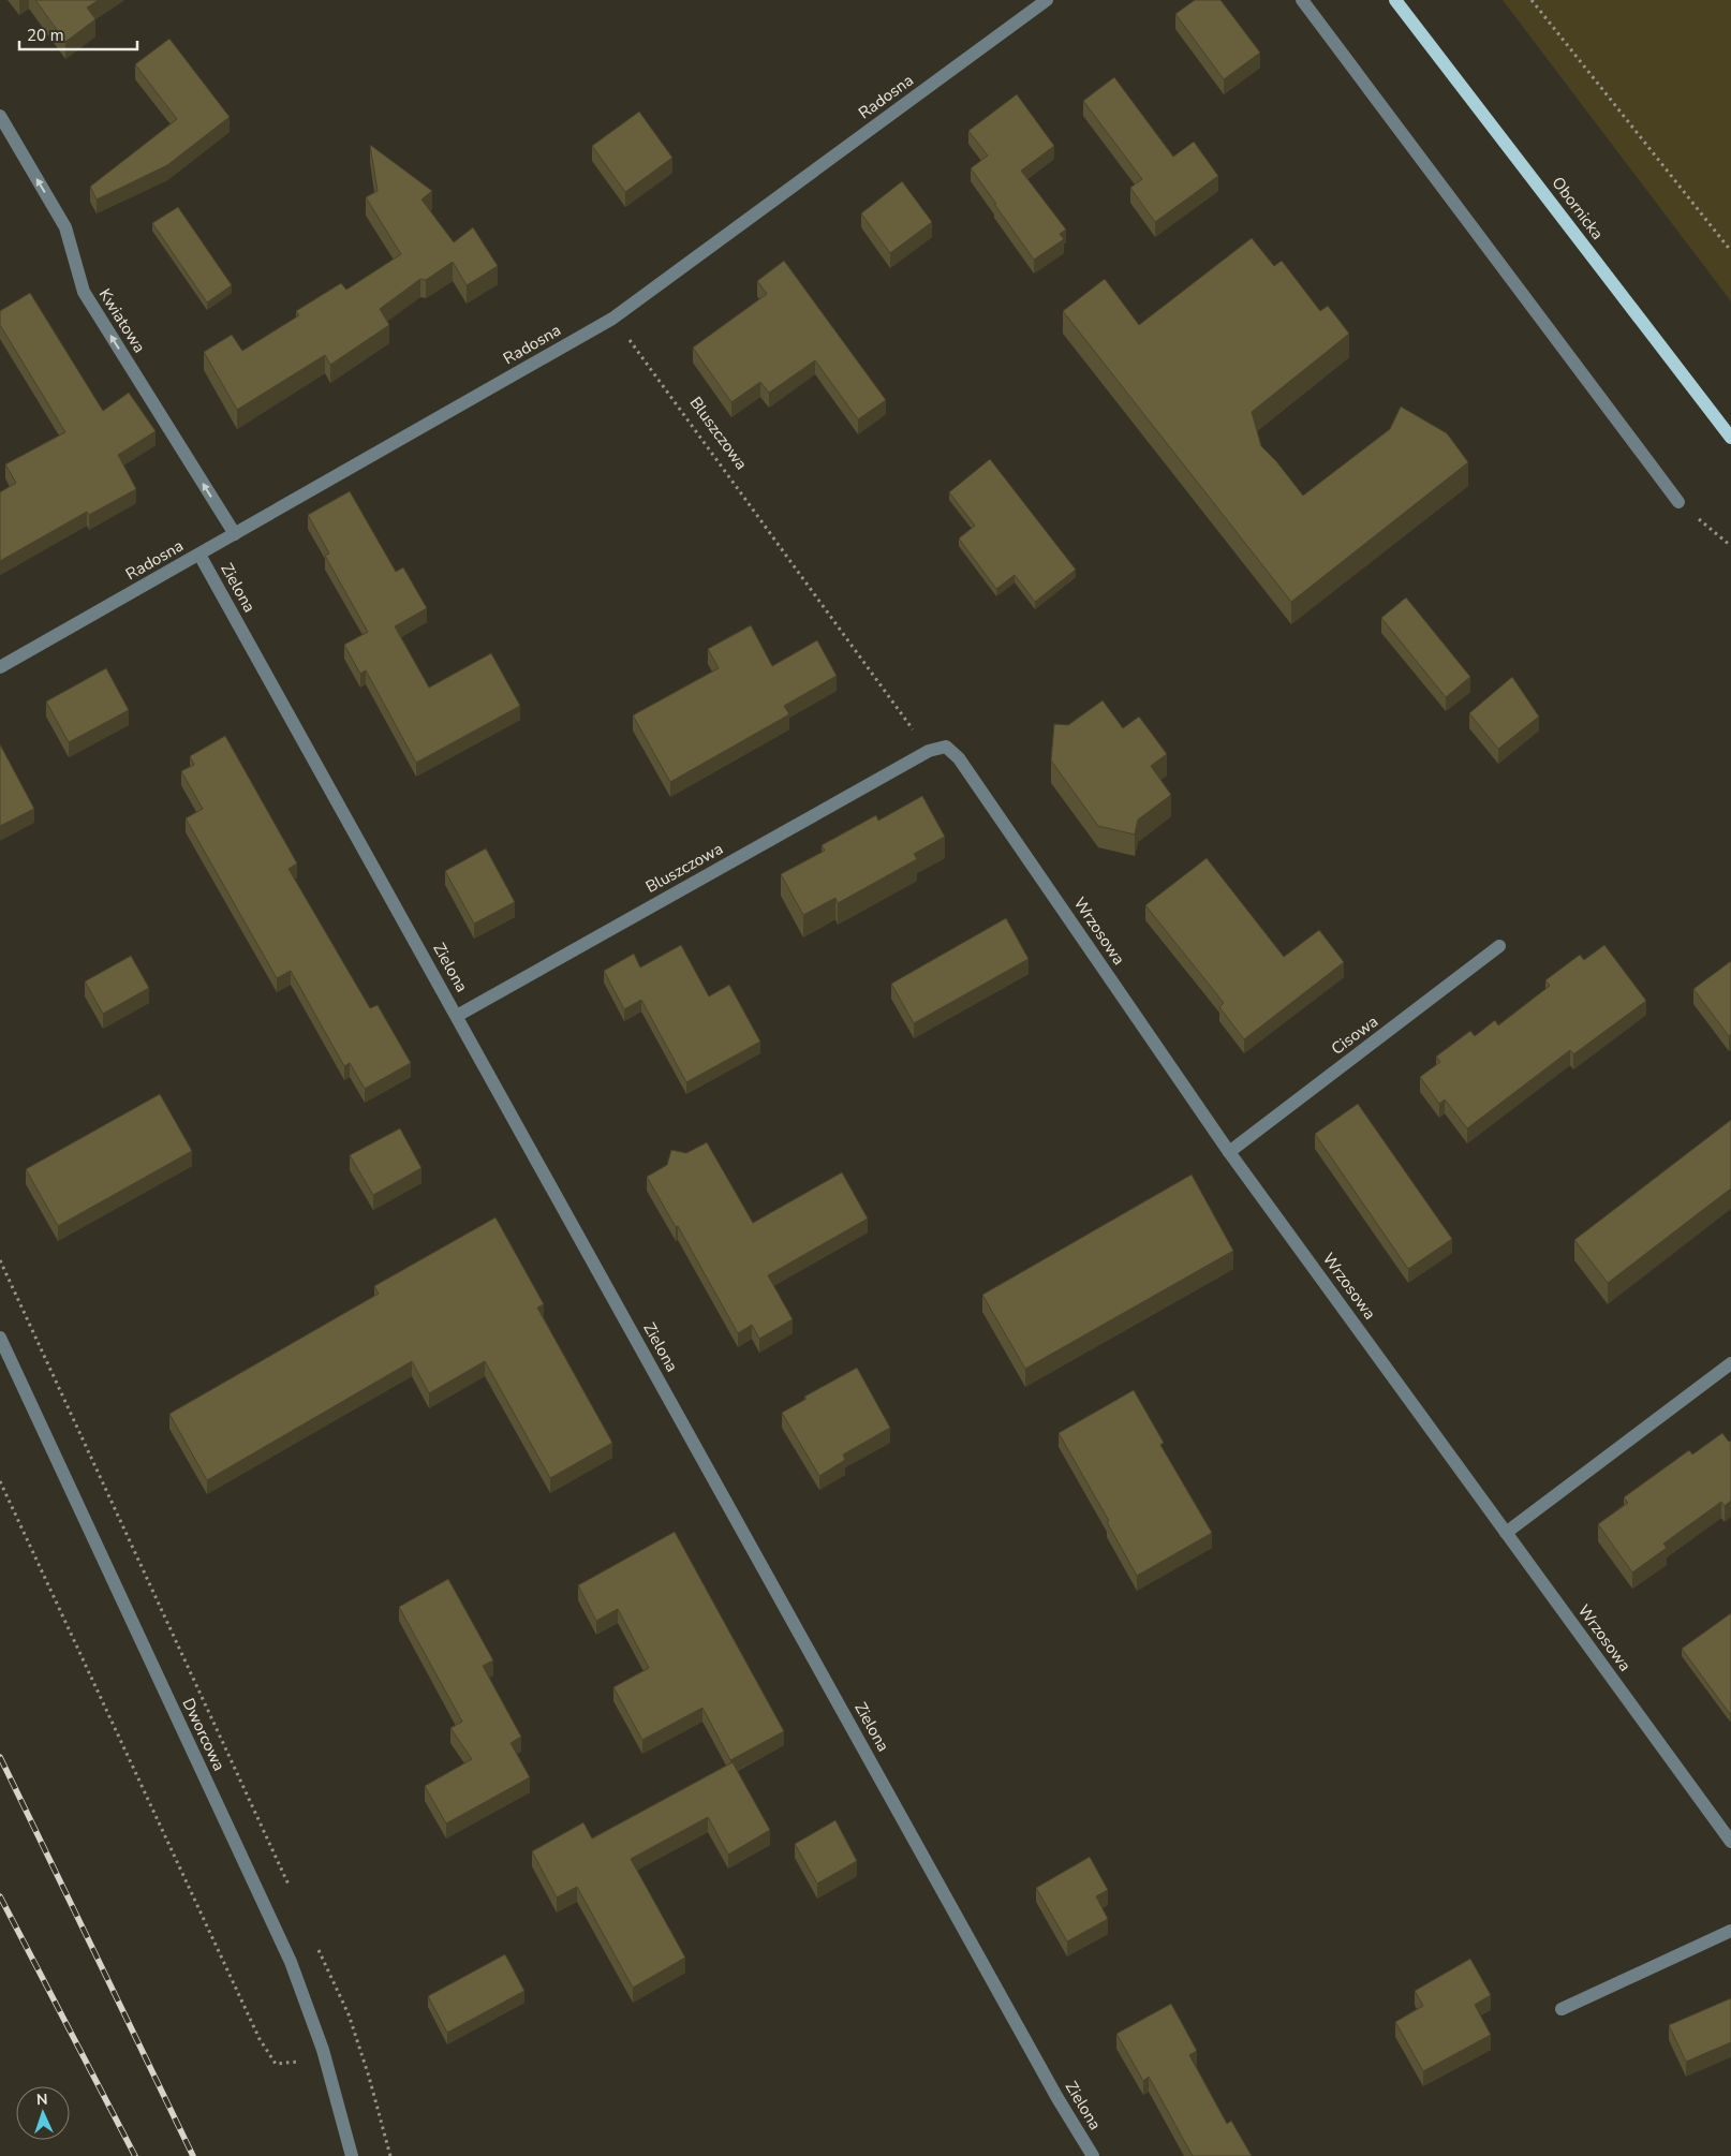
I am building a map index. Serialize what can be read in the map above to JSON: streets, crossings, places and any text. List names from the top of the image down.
{
  "streets": {
    "main road": ["Obornicka"],
    "street": [
      "Radosna",
      "Kwiatowa",
      "Bluszczowa",
      "Zielona",
      "Wrzosowa",
      "Cisowa",
      "Dworcowa"
    ]
  },
  "crossings": [
    ["Radosna", "Kwiatowa"],
    ["Radosna", "Bluszczowa"],
    ["Radosna", "Zielona"],
    ["Bluszczowa", "Zielona"],
    ["Bluszczowa", "Wrzosowa"],
    ["Wrzosowa", "Cisowa"]
  ],
  "one_way": ["Kwiatowa"],
  "scale_bar": "20 m",
  "north": "top"
}
